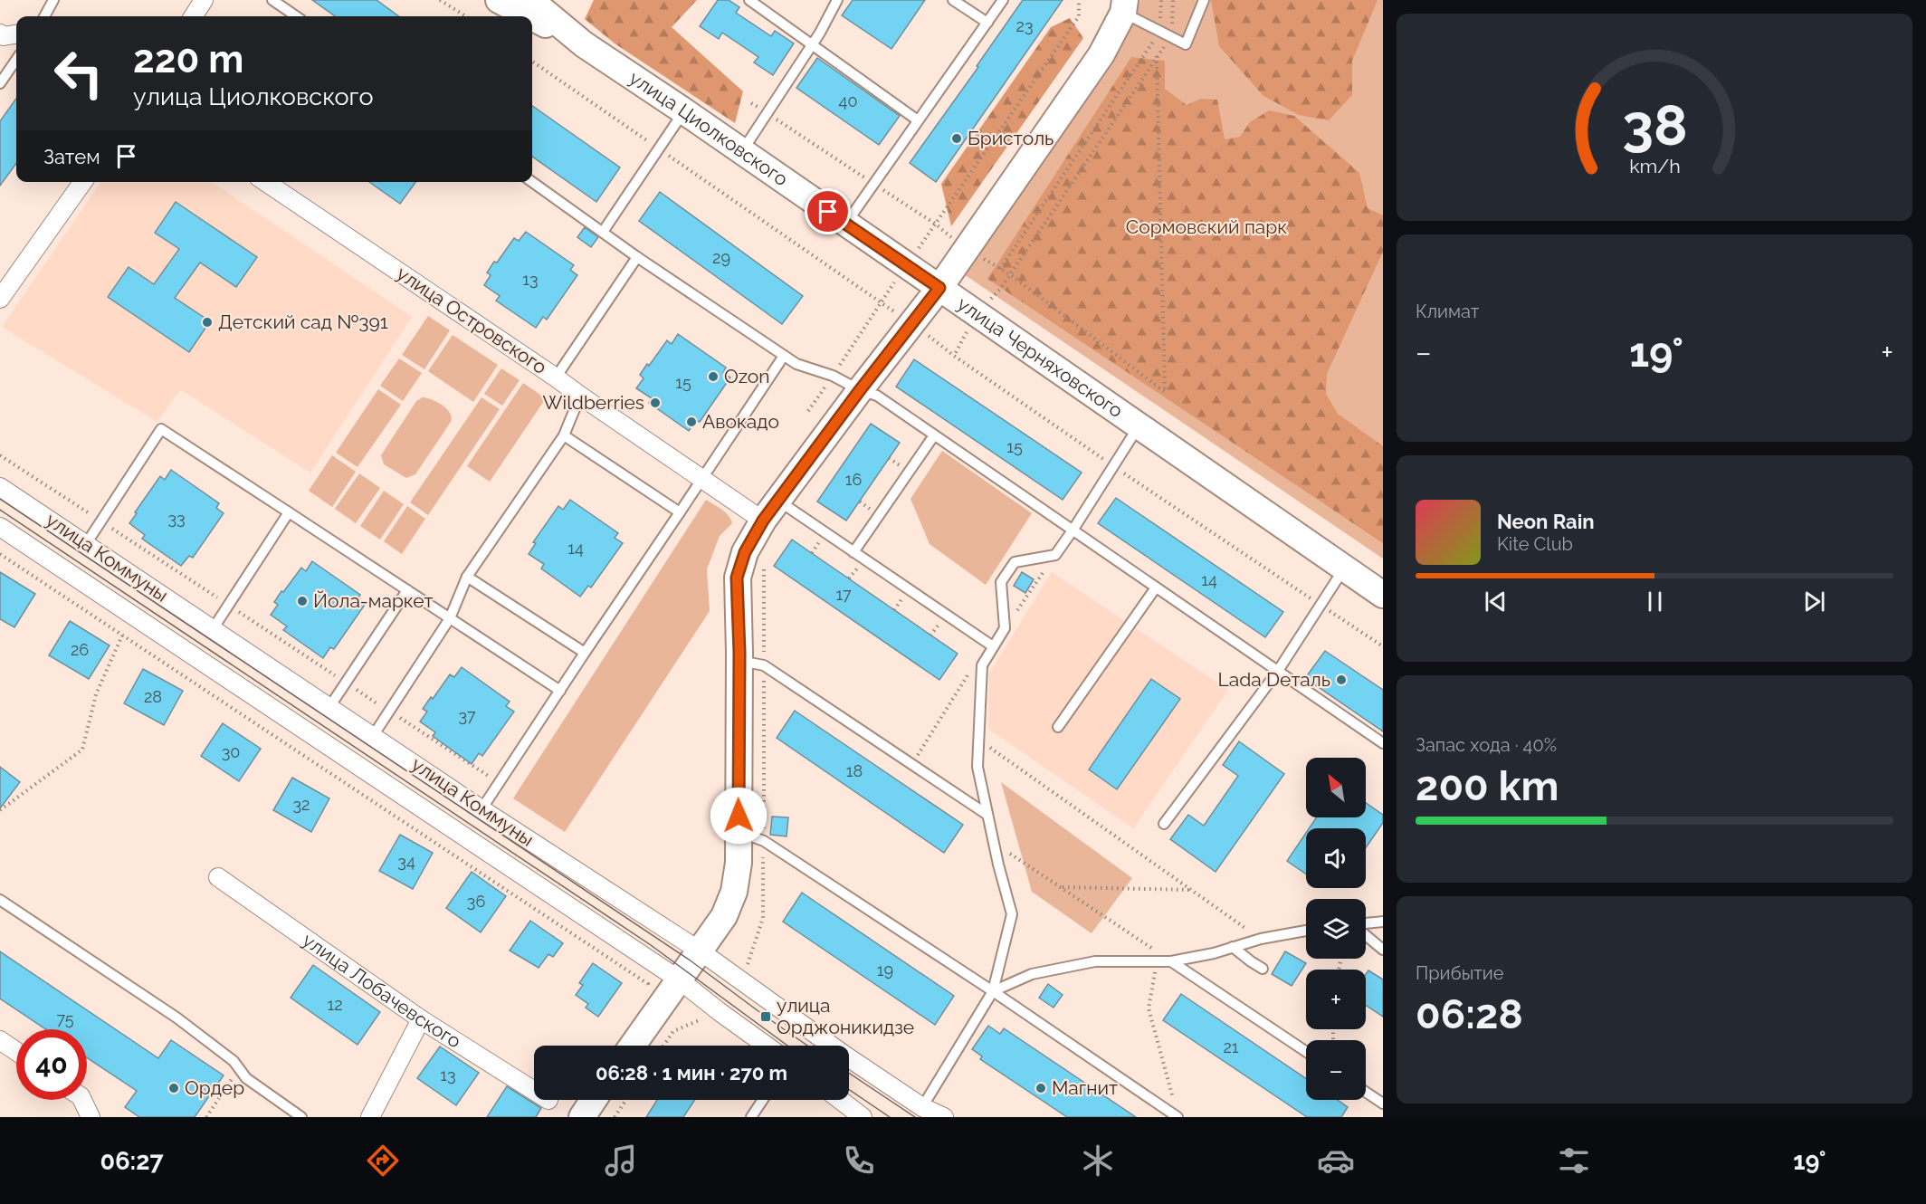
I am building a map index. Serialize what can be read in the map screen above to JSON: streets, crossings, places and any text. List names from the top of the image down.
{
  "streets": {
    "street": [
      "улица Циолковского",
      "улица Островского",
      "улица Черняховского",
      "улица Коммуны",
      "улица Лобачевского"
    ]
  },
  "crossings": [
    ["улица Циолковского", "улица Черняховского"],
    ["улица Островского", "улица Черняховского"],
    ["улица Черняховского", "улица Коммуны"]
  ],
  "parks": ["Сормовский парк"],
  "places": {
    "other": [
      "Бристоль",
      "Детский сад №391",
      "Ozon",
      "Wildberries",
      "Авокадо",
      "Йола-маркет",
      "Lada Dеталь",
      "Ордер",
      "Магнит"
    ],
    "transit": ["улица Орджоникидзе"]
  },
  "house_numbers": [
    "23",
    "40",
    "29",
    "13",
    "15",
    "15",
    "16",
    "33",
    "14",
    "14",
    "17",
    "26",
    "28",
    "37",
    "30",
    "18",
    "32",
    "34",
    "36",
    "19",
    "12",
    "75",
    "21",
    "13"
  ],
  "north": "top left",
  "page": {
    "turn": ["220 m", "улица Циолковского"],
    "then": "Затем",
    "tile": [
      "Климат",
      ["Запас хода · 40%", "200 km"],
      ["Прибытие", "06:28"]
    ],
    "heat": ["−", "19°", "+"],
    "song": ["Neon Rain", "Kite Club"],
    "map_buttons": ["+", "−"],
    "limit": "40",
    "trip": "06:28 · 1 мин · 270 m",
    "tabs": ["06:27", "19°"],
    "gauge": ["38", "km/h"]
  }
}
